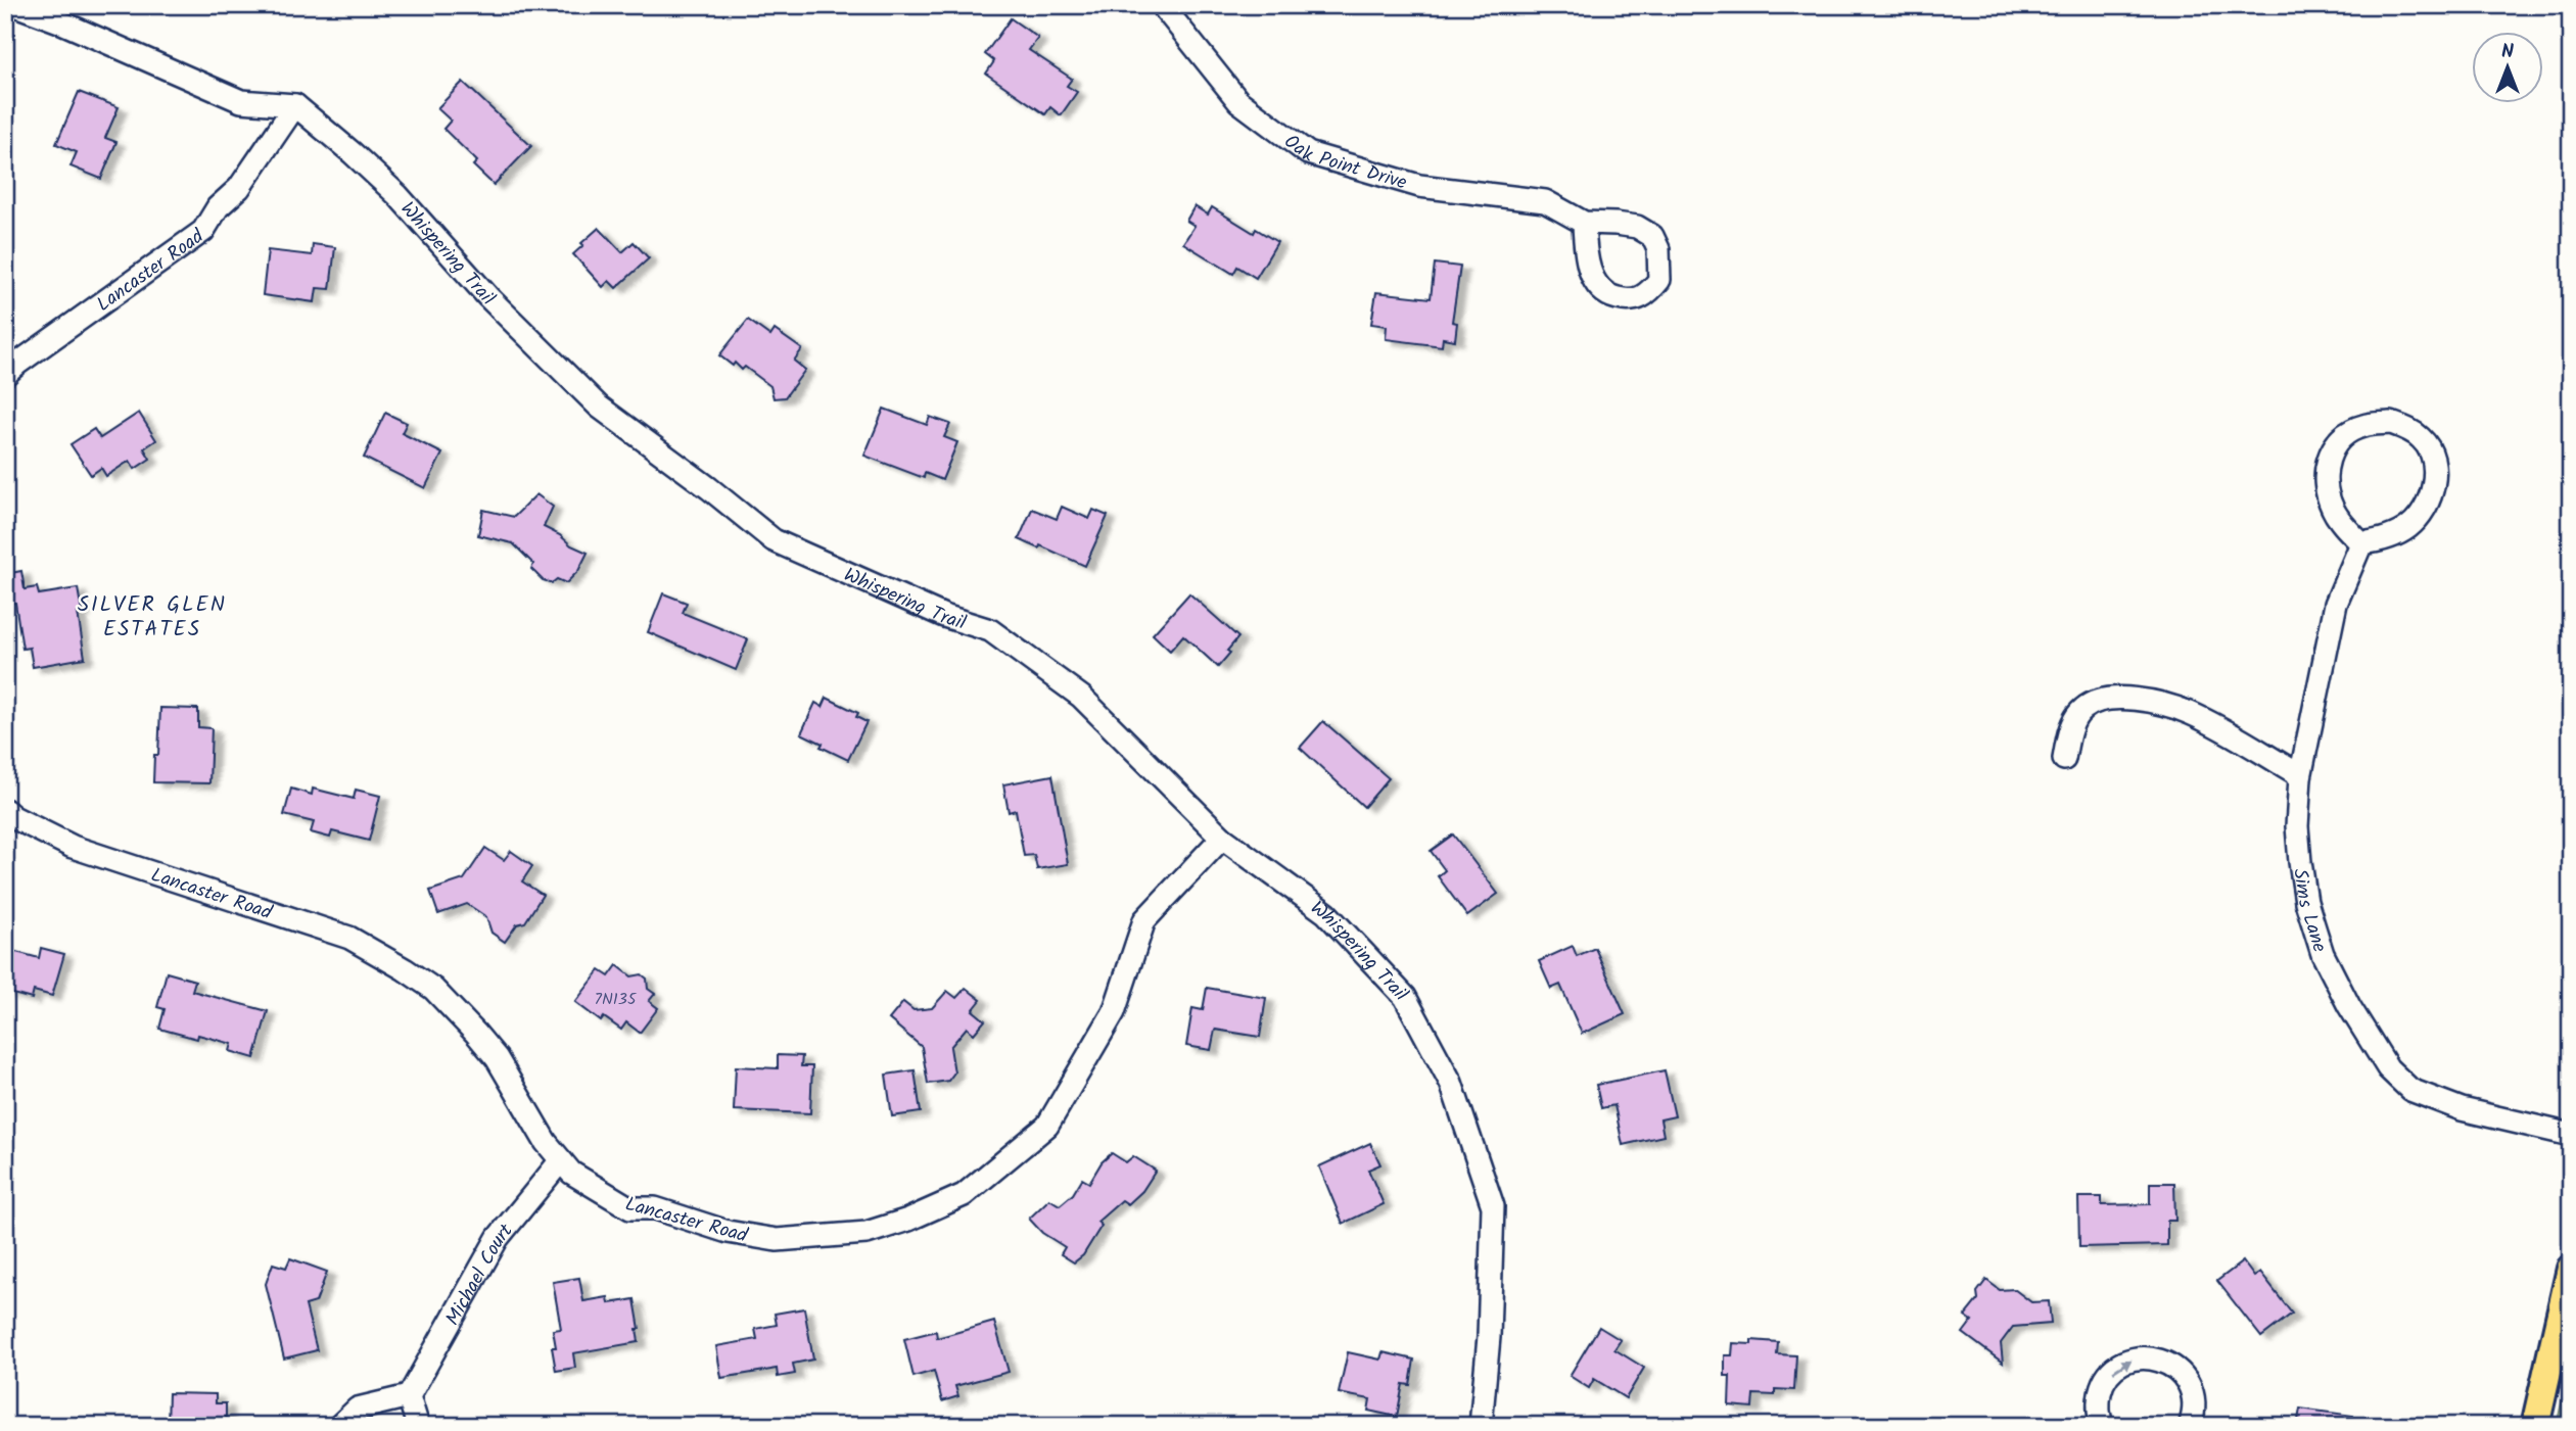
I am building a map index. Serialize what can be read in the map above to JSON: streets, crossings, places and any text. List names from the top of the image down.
{
  "streets": {
    "street": [
      "Oak Point Drive",
      "Whispering Trail",
      "Lancaster Road",
      "Sims Lane",
      "Michael Court"
    ]
  },
  "crossings": [
    ["Whispering Trail", "Lancaster Road"],
    ["Lancaster Road", "Michael Court"]
  ],
  "districts": ["SILVER GLEN ESTATES"],
  "house_numbers": ["7N135"],
  "north": "top"
}
